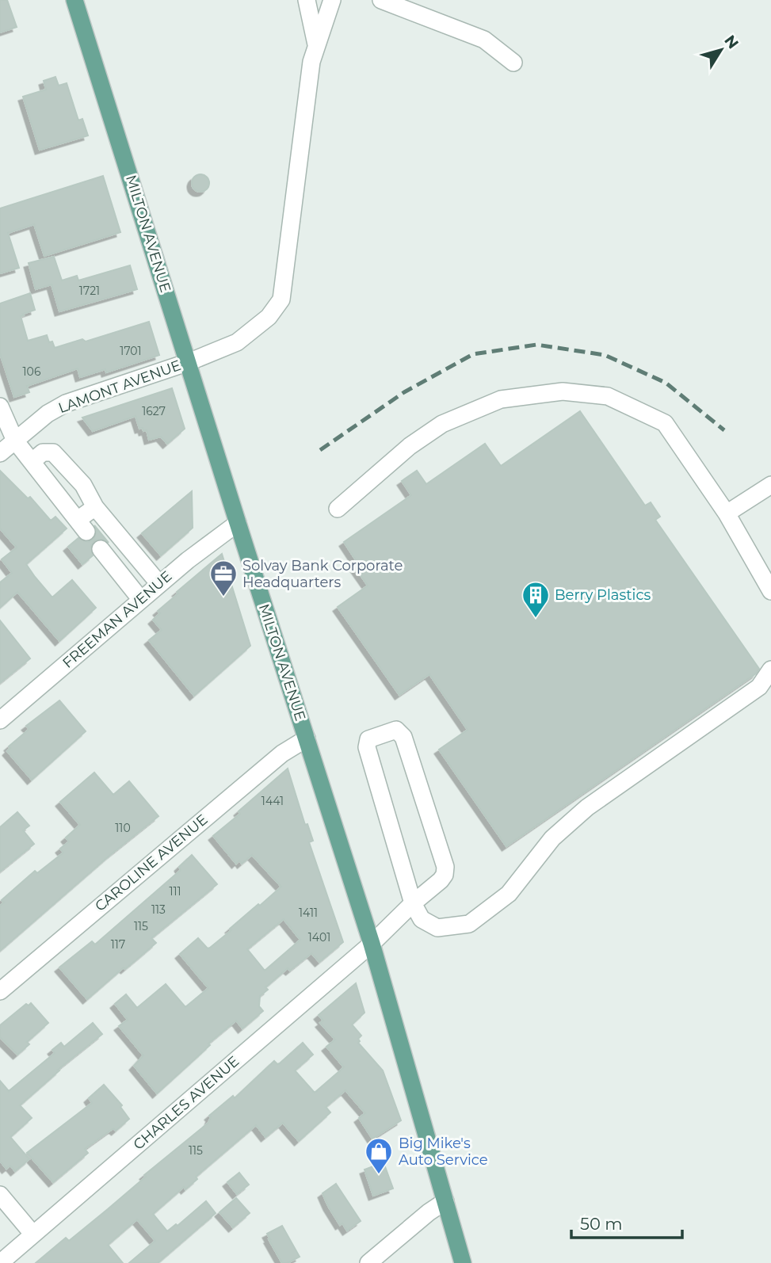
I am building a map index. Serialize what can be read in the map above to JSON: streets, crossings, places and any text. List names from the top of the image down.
{
  "streets": {
    "main road": ["MILTON AVENUE"],
    "street": [
      "LAMONT AVENUE",
      "FREEMAN AVENUE",
      "CAROLINE AVENUE",
      "CHARLES AVENUE"
    ]
  },
  "crossings": [
    ["MILTON AVENUE", "LAMONT AVENUE"],
    ["MILTON AVENUE", "FREEMAN AVENUE"],
    ["MILTON AVENUE", "CAROLINE AVENUE"],
    ["MILTON AVENUE", "CHARLES AVENUE"]
  ],
  "places": {
    "office": ["Solvay Bank Corporate Headquarters"],
    "building": ["Berry Plastics"],
    "shop": ["Big Mike's Auto Service"]
  },
  "house_numbers": [
    "1721",
    "1701",
    "106",
    "1627",
    "1441",
    "110",
    "111",
    "113",
    "1411",
    "115",
    "1401",
    "117",
    "115"
  ],
  "scale_bar": "50 m",
  "north": "top right"
}
